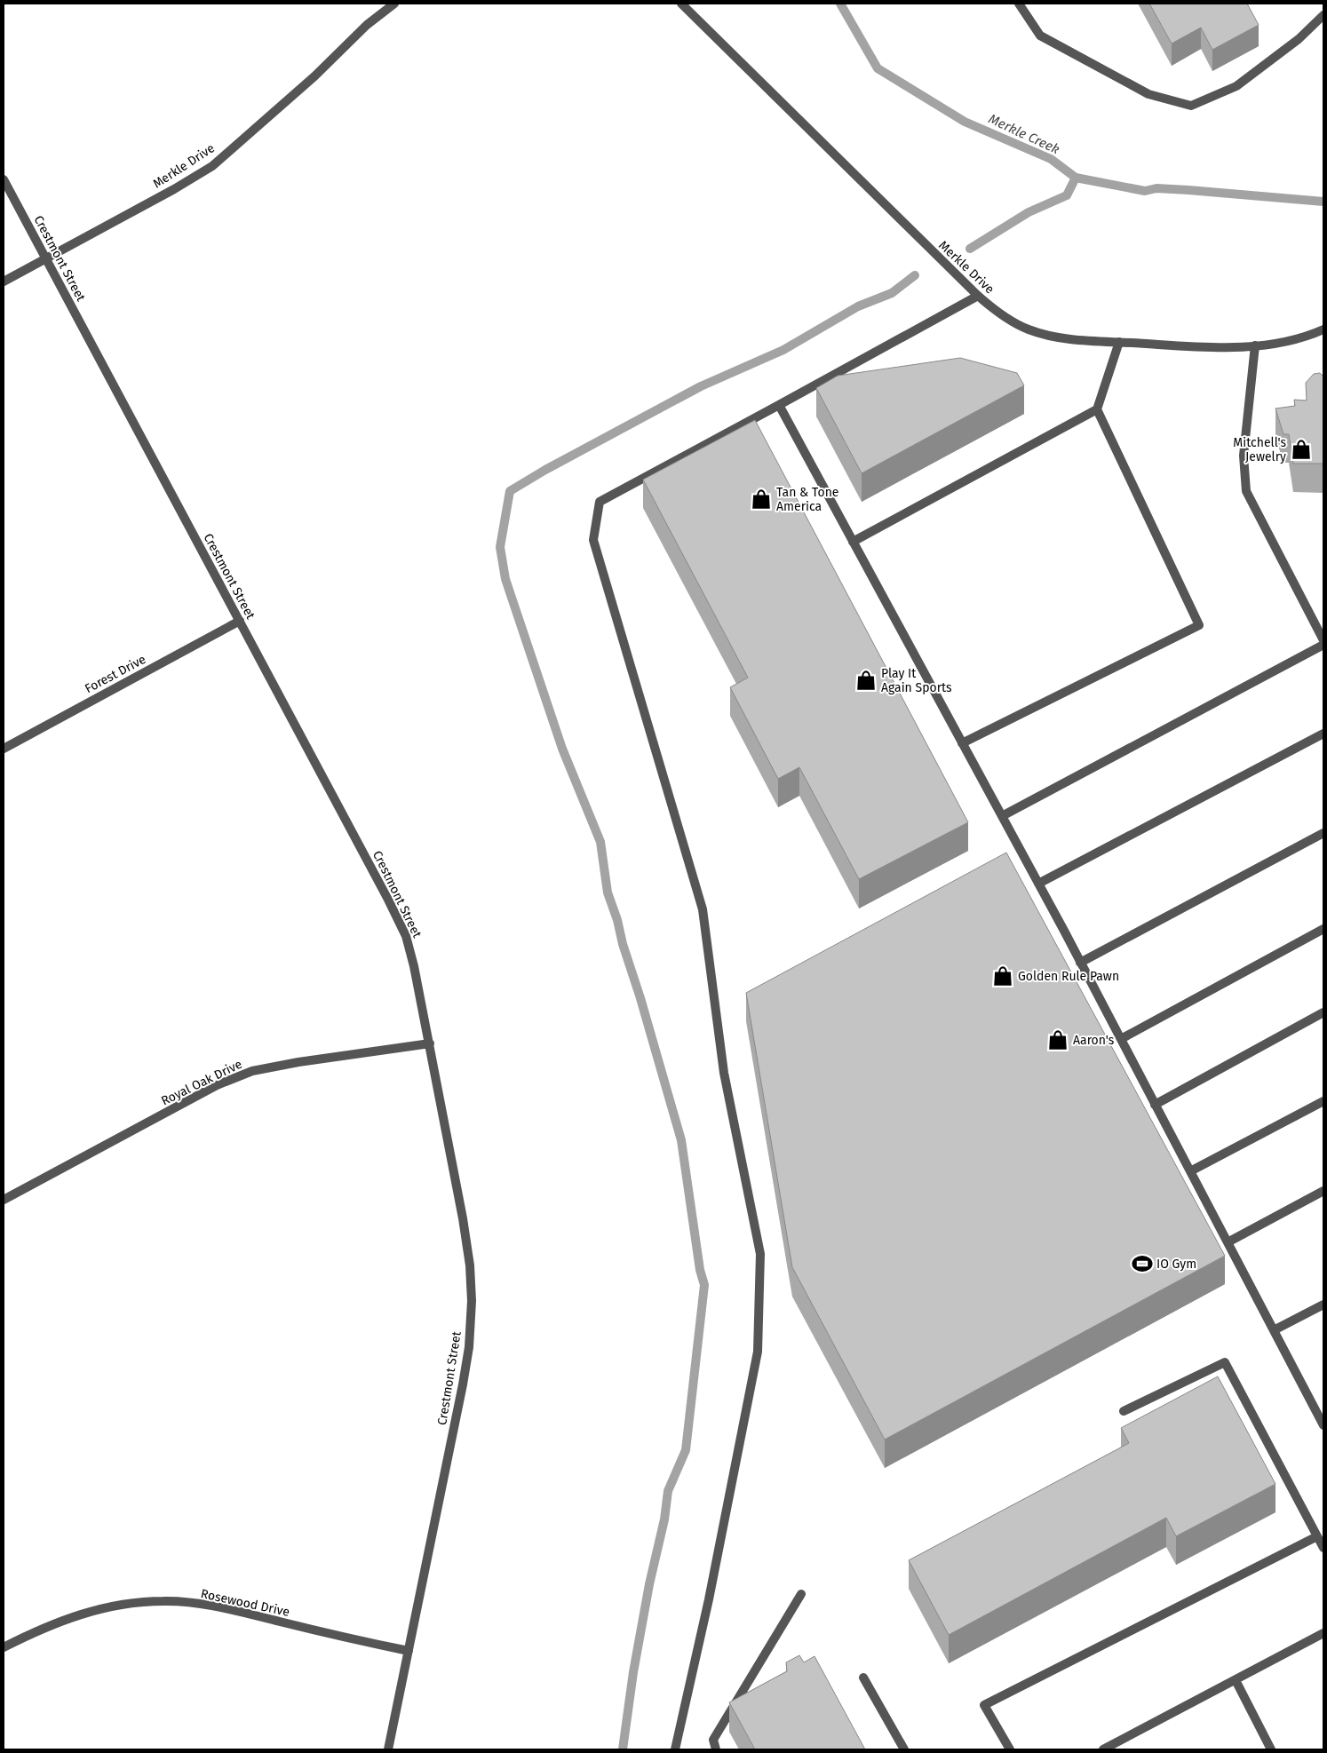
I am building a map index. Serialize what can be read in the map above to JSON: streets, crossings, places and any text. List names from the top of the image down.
{
  "streets": {
    "street": [
      "Merkle Drive",
      "Crestmont Street",
      "Forest Drive",
      "Royal Oak Drive",
      "Rosewood Drive"
    ]
  },
  "crossings": [
    ["Merkle Drive", "Crestmont Street"],
    ["Crestmont Street", "Forest Drive"],
    ["Crestmont Street", "Royal Oak Drive"],
    ["Crestmont Street", "Rosewood Drive"]
  ],
  "water": ["Merkle Creek"],
  "places": {
    "shop": [
      "Mitchell's Jewelry",
      "Tan & Tone America",
      "Play It Again Sports",
      "Golden Rule Pawn",
      "Aaron's"
    ],
    "sports": ["IO Gym"]
  }
}
